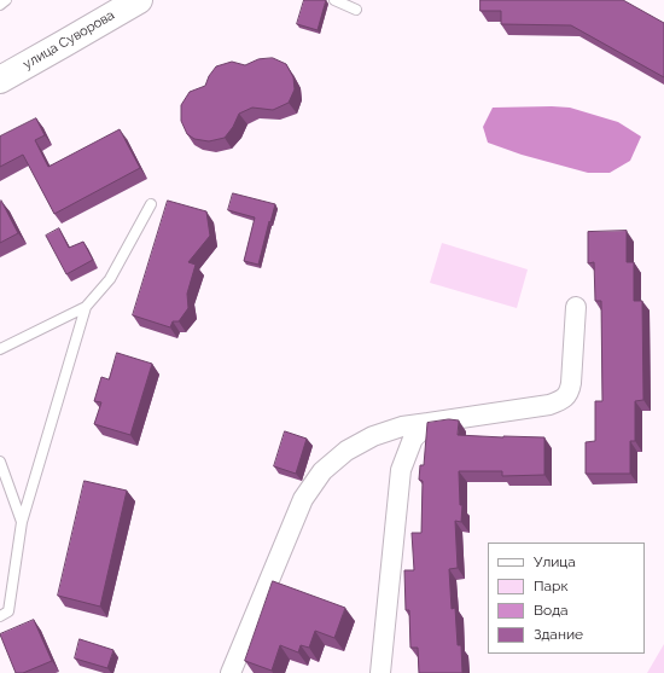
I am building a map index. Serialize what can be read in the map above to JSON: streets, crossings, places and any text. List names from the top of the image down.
{
  "streets": {
    "main road": ["улица Суворова"]
  },
  "legend": [
    "Улица",
    "Парк",
    "Вода",
    "Здание"
  ]
}
